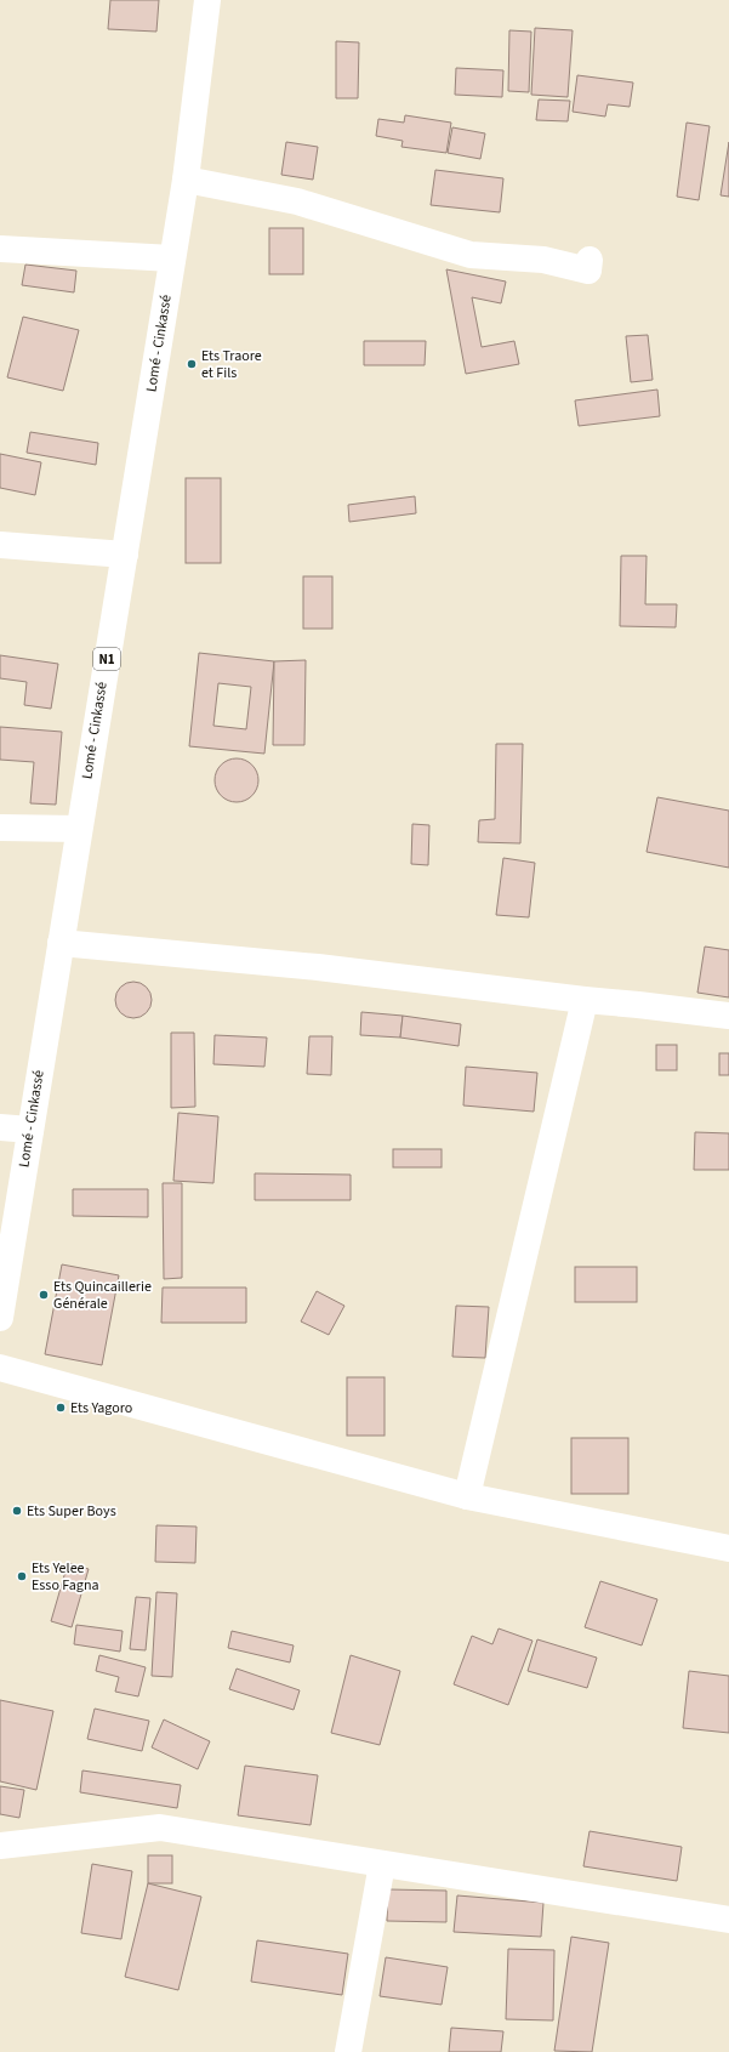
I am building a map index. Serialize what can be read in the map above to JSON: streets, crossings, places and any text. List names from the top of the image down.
{
  "streets": {
    "main road": ["Lomé - Cinkassé", "N1"]
  },
  "places": [
    "Ets Traore et Fils",
    "Ets Quincaillerie Générale",
    "Ets Yagoro",
    "Ets Super Boys",
    "Ets Yelee Esso Fagna"
  ]
}
